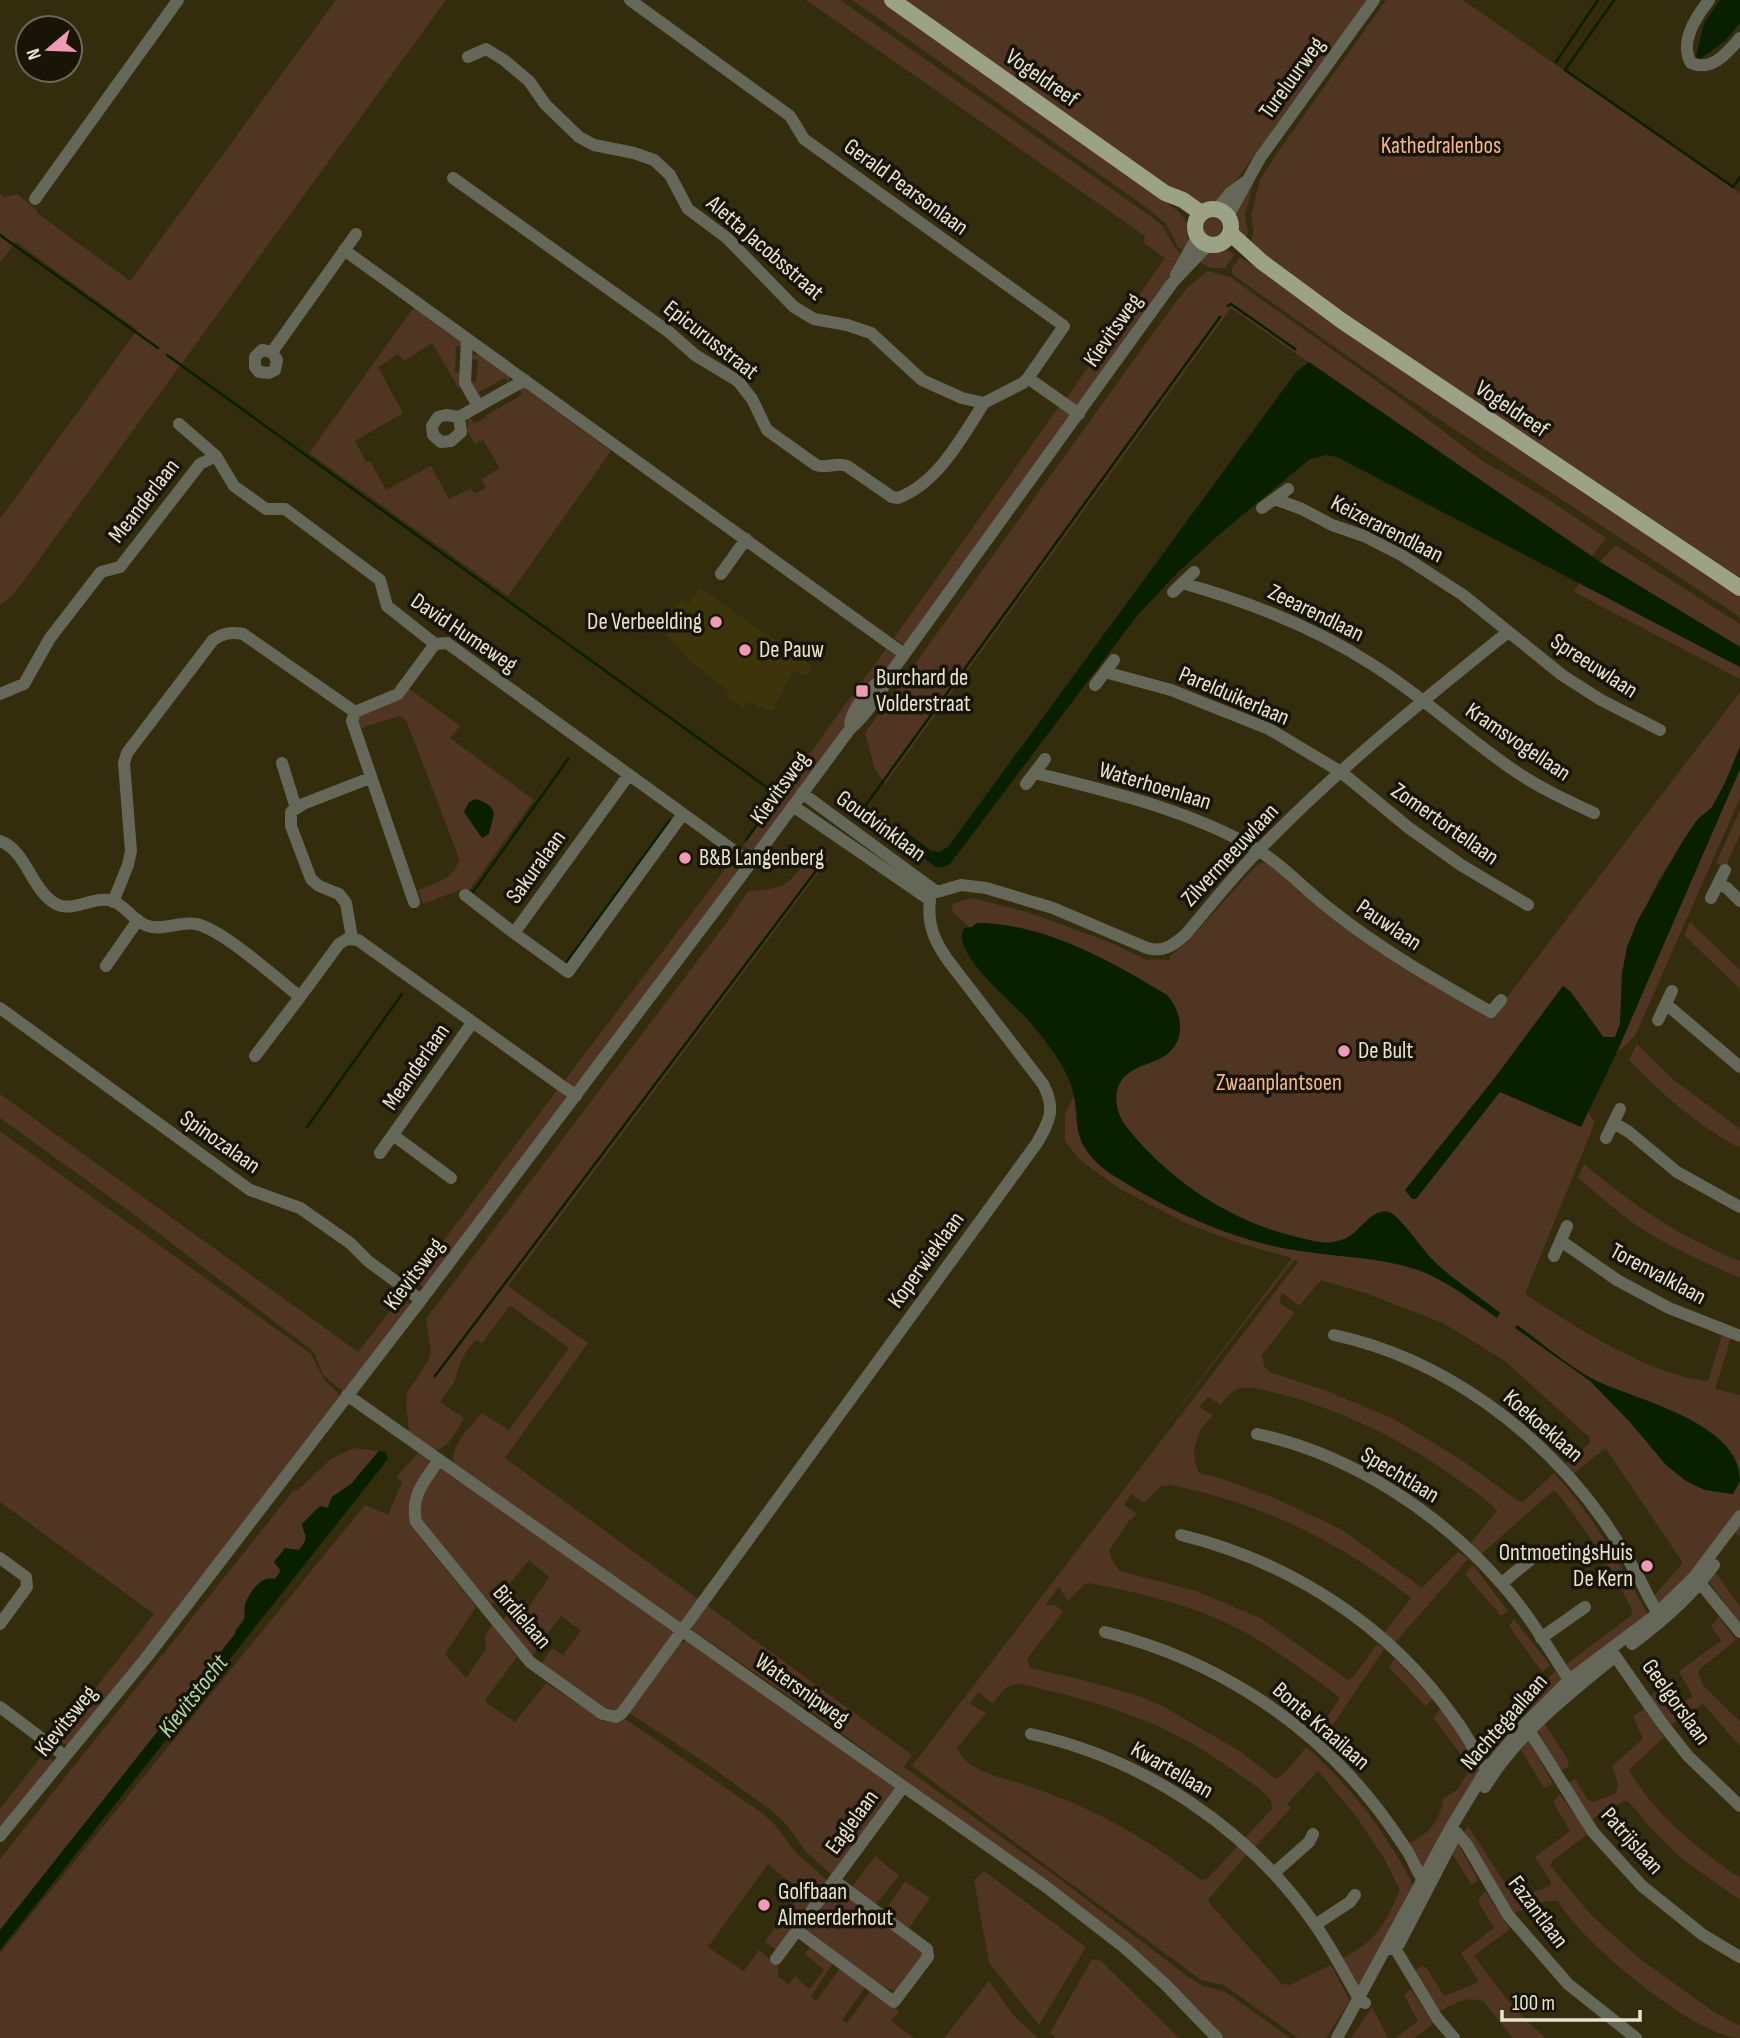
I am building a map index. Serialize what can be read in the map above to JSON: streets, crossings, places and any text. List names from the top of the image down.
{
  "streets": {
    "main road": ["Vogeldreef"],
    "street": [
      "Tureluurweg",
      "Gerald Pearsonlaan",
      "Aletta Jacobsstraat",
      "Kievitsweg",
      "Epicurusstraat",
      "Meanderlaan",
      "Keizerarendlaan",
      "Zeearendlaan",
      "David Humeweg",
      "Spreeuwlaan",
      "Parelduikerlaan",
      "Kramsvogellaan",
      "Waterhoenlaan",
      "Zomertortellaan",
      "Goudvinklaan",
      "Zilvermeeuwlaan",
      "Sakuralaan",
      "Pauwlaan",
      "Spinozalaan",
      "Koperwieklaan",
      "Torenvalklaan",
      "Koekoeklaan",
      "Spechtlaan",
      "Birdielaan",
      "Watersnipweg",
      "Geelgorslaan",
      "Nachtegaallaan",
      "Bonte Kraailaan",
      "Kwartellaan",
      "Eaglelaan",
      "Patrijslaan",
      "Fazantlaan"
    ]
  },
  "crossings": [
    ["Vogeldreef", "Tureluurweg"],
    ["Vogeldreef", "Kievitsweg"],
    ["Tureluurweg", "Kievitsweg"],
    ["Aletta Jacobsstraat", "Epicurusstraat"],
    ["Kievitsweg", "Meanderlaan"],
    ["Kievitsweg", "David Humeweg"],
    ["Kievitsweg", "Goudvinklaan"],
    ["Kievitsweg", "Spinozalaan"],
    ["Kievitsweg", "Watersnipweg"],
    ["Meanderlaan", "David Humeweg"],
    ["Keizerarendlaan", "Spreeuwlaan"],
    ["Keizerarendlaan", "Zilvermeeuwlaan"],
    ["Zeearendlaan", "Kramsvogellaan"],
    ["Zeearendlaan", "Zilvermeeuwlaan"],
    ["David Humeweg", "Sakuralaan"],
    ["Spreeuwlaan", "Zilvermeeuwlaan"],
    ["Parelduikerlaan", "Zomertortellaan"],
    ["Parelduikerlaan", "Zilvermeeuwlaan"],
    ["Kramsvogellaan", "Zilvermeeuwlaan"],
    ["Waterhoenlaan", "Zilvermeeuwlaan"],
    ["Waterhoenlaan", "Pauwlaan"],
    ["Zomertortellaan", "Zilvermeeuwlaan"],
    ["Goudvinklaan", "Zilvermeeuwlaan"],
    ["Goudvinklaan", "Koperwieklaan"],
    ["Zilvermeeuwlaan", "Pauwlaan"],
    ["Zilvermeeuwlaan", "Koperwieklaan"],
    ["Koperwieklaan", "Birdielaan"],
    ["Koperwieklaan", "Watersnipweg"],
    ["Koekoeklaan", "Nachtegaallaan"],
    ["Spechtlaan", "Nachtegaallaan"],
    ["Birdielaan", "Watersnipweg"],
    ["Watersnipweg", "Eaglelaan"],
    ["Geelgorslaan", "Nachtegaallaan"],
    ["Nachtegaallaan", "Bonte Kraailaan"],
    ["Nachtegaallaan", "Kwartellaan"],
    ["Nachtegaallaan", "Patrijslaan"],
    ["Nachtegaallaan", "Fazantlaan"]
  ],
  "water": ["Kievitstocht"],
  "parks": ["Kathedralenbos", "Zwaanplantsoen"],
  "places": {
    "other": [
      "De Verbeelding",
      "De Pauw",
      "B&B Langenberg",
      "De Bult",
      "OntmoetingsHuis De Kern",
      "Golfbaan Almeerderhout"
    ],
    "transit": ["Burchard de Volderstraat"]
  },
  "scale_bar": "100 m",
  "north": "left"
}
